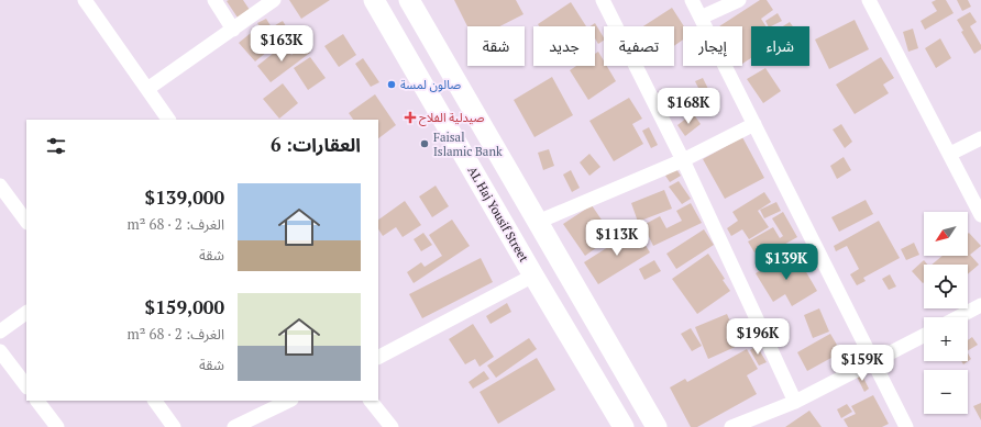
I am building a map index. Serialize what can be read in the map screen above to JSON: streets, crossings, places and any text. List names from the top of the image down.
{
  "streets": {
    "main road": ["AL Haj Yousif Street"]
  },
  "places": {
    "other": ["صالون لمسة", "Faisal Islamic Bank"],
    "health": ["صيدلية الفلاح"]
  },
  "north": "bottom left",
  "page": {
    "price": [
      "$163K",
      "$168K",
      "$113K",
      "$139K",
      "$196K",
      "$159K"
    ],
    "chip": [
      "شراء",
      "إيجار",
      "تصفية",
      "جديد",
      "شقة"
    ],
    "heading": "العقارات: 6",
    "list": [
      {
        "name": "$139,000",
        "note": "الغرف: 2 · 68 m² · شقة"
      },
      {
        "name": "$159,000",
        "note": "الغرف: 2 · 68 m² · شقة"
      }
    ],
    "map_buttons": ["+", "−"]
  }
}
